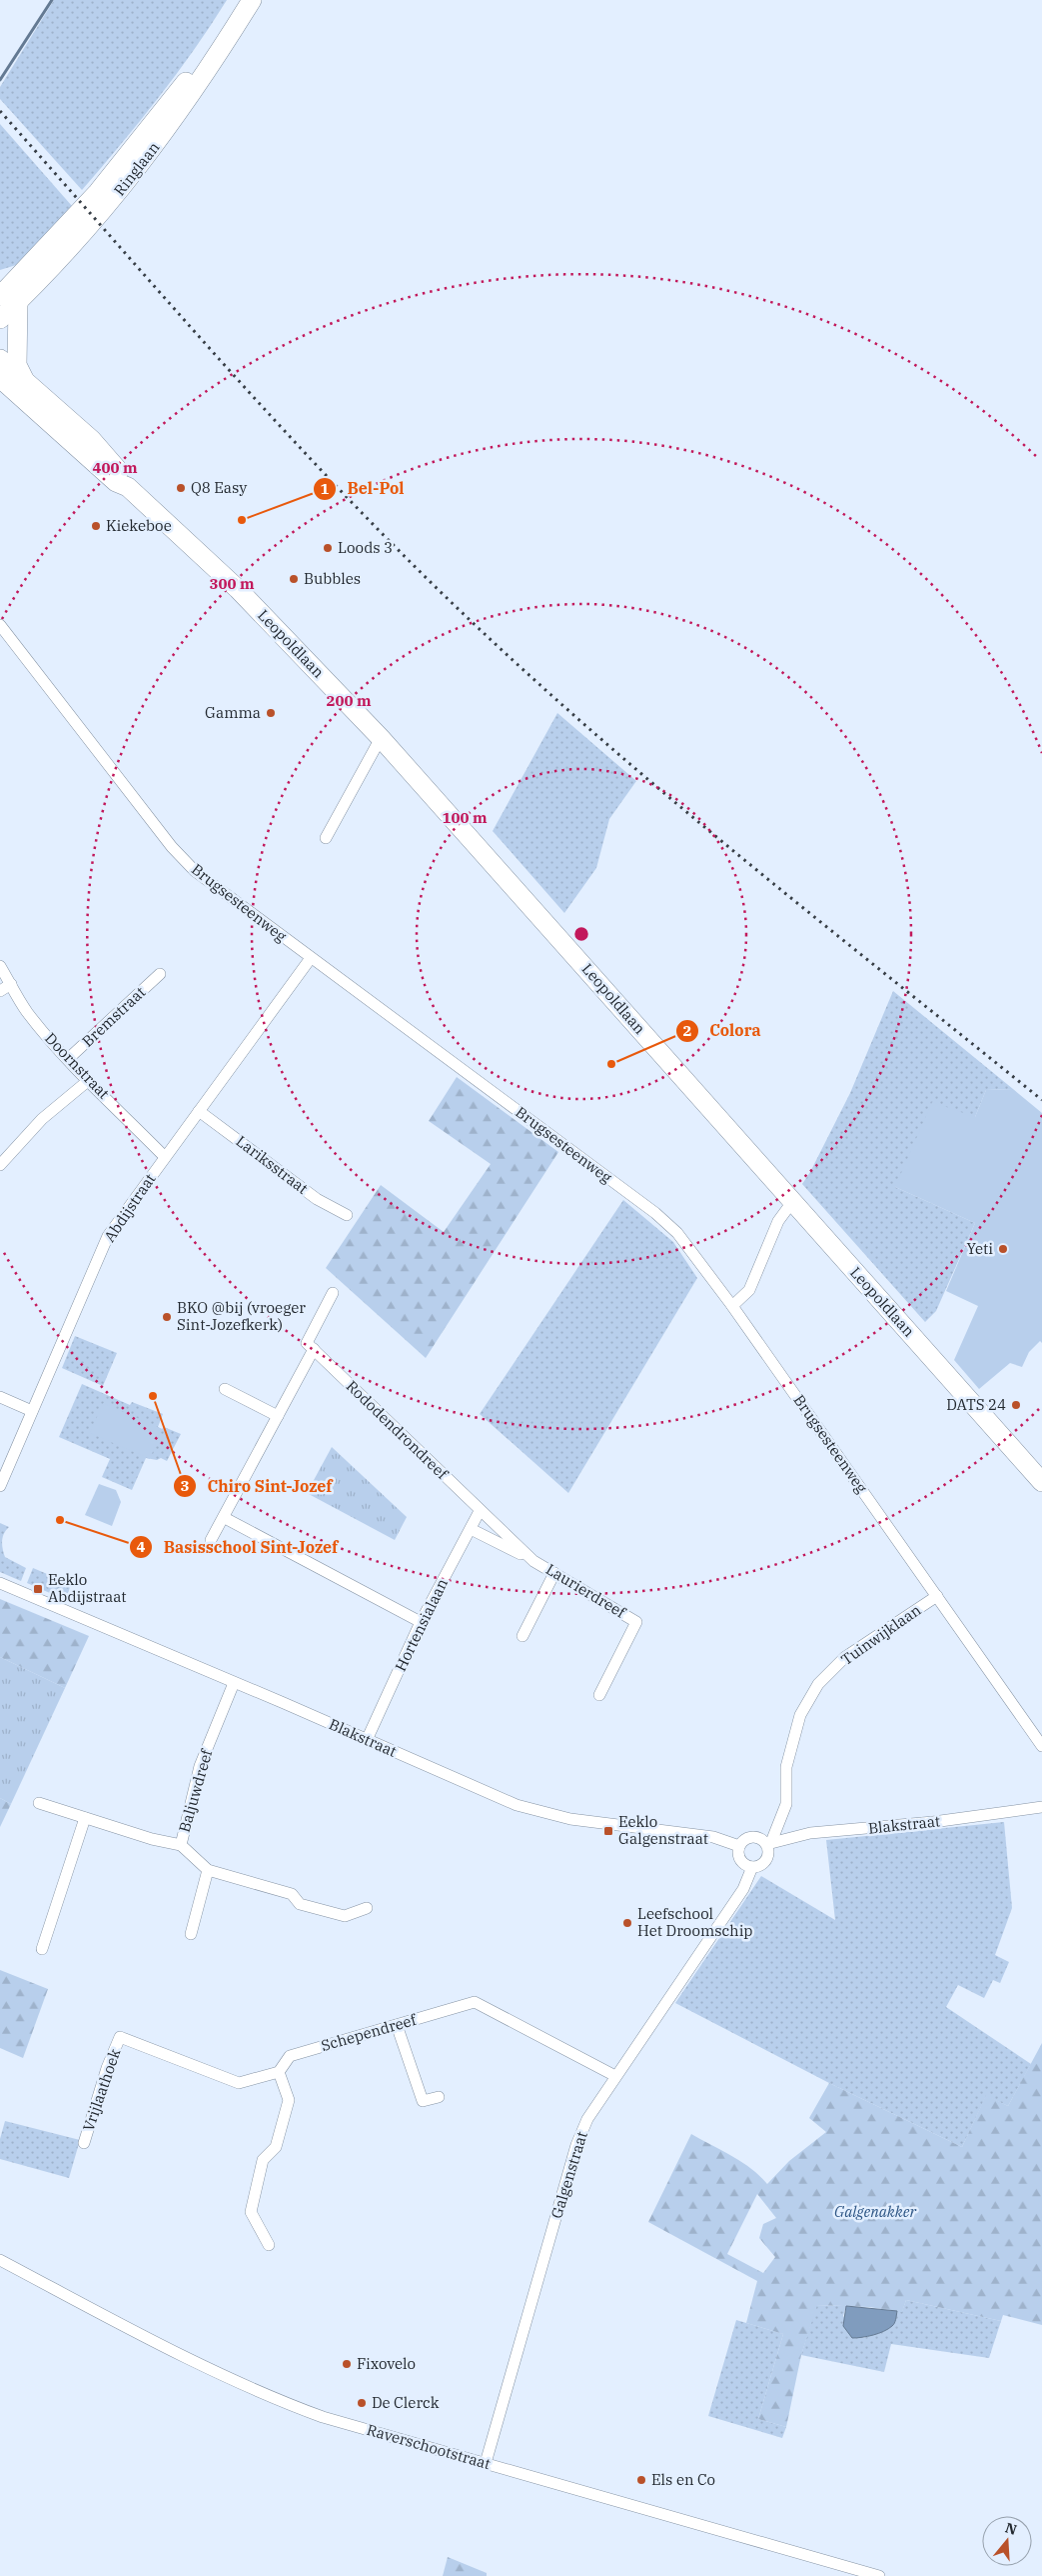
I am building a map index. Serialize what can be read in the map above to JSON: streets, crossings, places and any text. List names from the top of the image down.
{
  "streets": {
    "main road": ["Ringlaan", "Leopoldlaan"],
    "street": [
      "Brugsesteenweg",
      "Bremstraat",
      "Doornstraat",
      "Lariksstraat",
      "Abdijstraat",
      "Rododendrondreef",
      "Laurierdreef",
      "Hortensialaan",
      "Tuinwijklaan",
      "Blakstraat",
      "Baljuwdreef",
      "Schependreef",
      "Vrijlaathoek",
      "Galgenstraat",
      "Raverschootstraat"
    ]
  },
  "crossings": [
    ["Brugsesteenweg", "Abdijstraat"],
    ["Brugsesteenweg", "Tuinwijklaan"],
    ["Bremstraat", "Doornstraat"],
    ["Doornstraat", "Abdijstraat"],
    ["Lariksstraat", "Abdijstraat"],
    ["Rododendrondreef", "Laurierdreef"],
    ["Rododendrondreef", "Hortensialaan"],
    ["Laurierdreef", "Hortensialaan"],
    ["Hortensialaan", "Blakstraat"],
    ["Tuinwijklaan", "Blakstraat"],
    ["Tuinwijklaan", "Galgenstraat"],
    ["Blakstraat", "Baljuwdreef"],
    ["Blakstraat", "Galgenstraat"],
    ["Schependreef", "Vrijlaathoek"],
    ["Schependreef", "Galgenstraat"],
    ["Galgenstraat", "Raverschootstraat"]
  ],
  "parks": ["Galgenakker"],
  "places": {
    "other": [
      "Q8 Easy",
      "Bel-Pol",
      "Kiekeboe",
      "Loods 3",
      "Bubbles",
      "Gamma",
      "Colora",
      "Yeti",
      "BKO @bij (vroeger Sint-Jozefkerk)",
      "Chiro Sint-Jozef",
      "DATS 24",
      "Basisschool Sint-Jozef",
      "Leefschool Het Droomschip",
      "Fixovelo",
      "De Clerck",
      "Els en Co"
    ],
    "transit": ["Eeklo Abdijstraat", "Eeklo Galgenstraat"]
  },
  "north": "top",
  "rings": [
    "400 m",
    "300 m",
    "200 m",
    "100 m"
  ]
}
